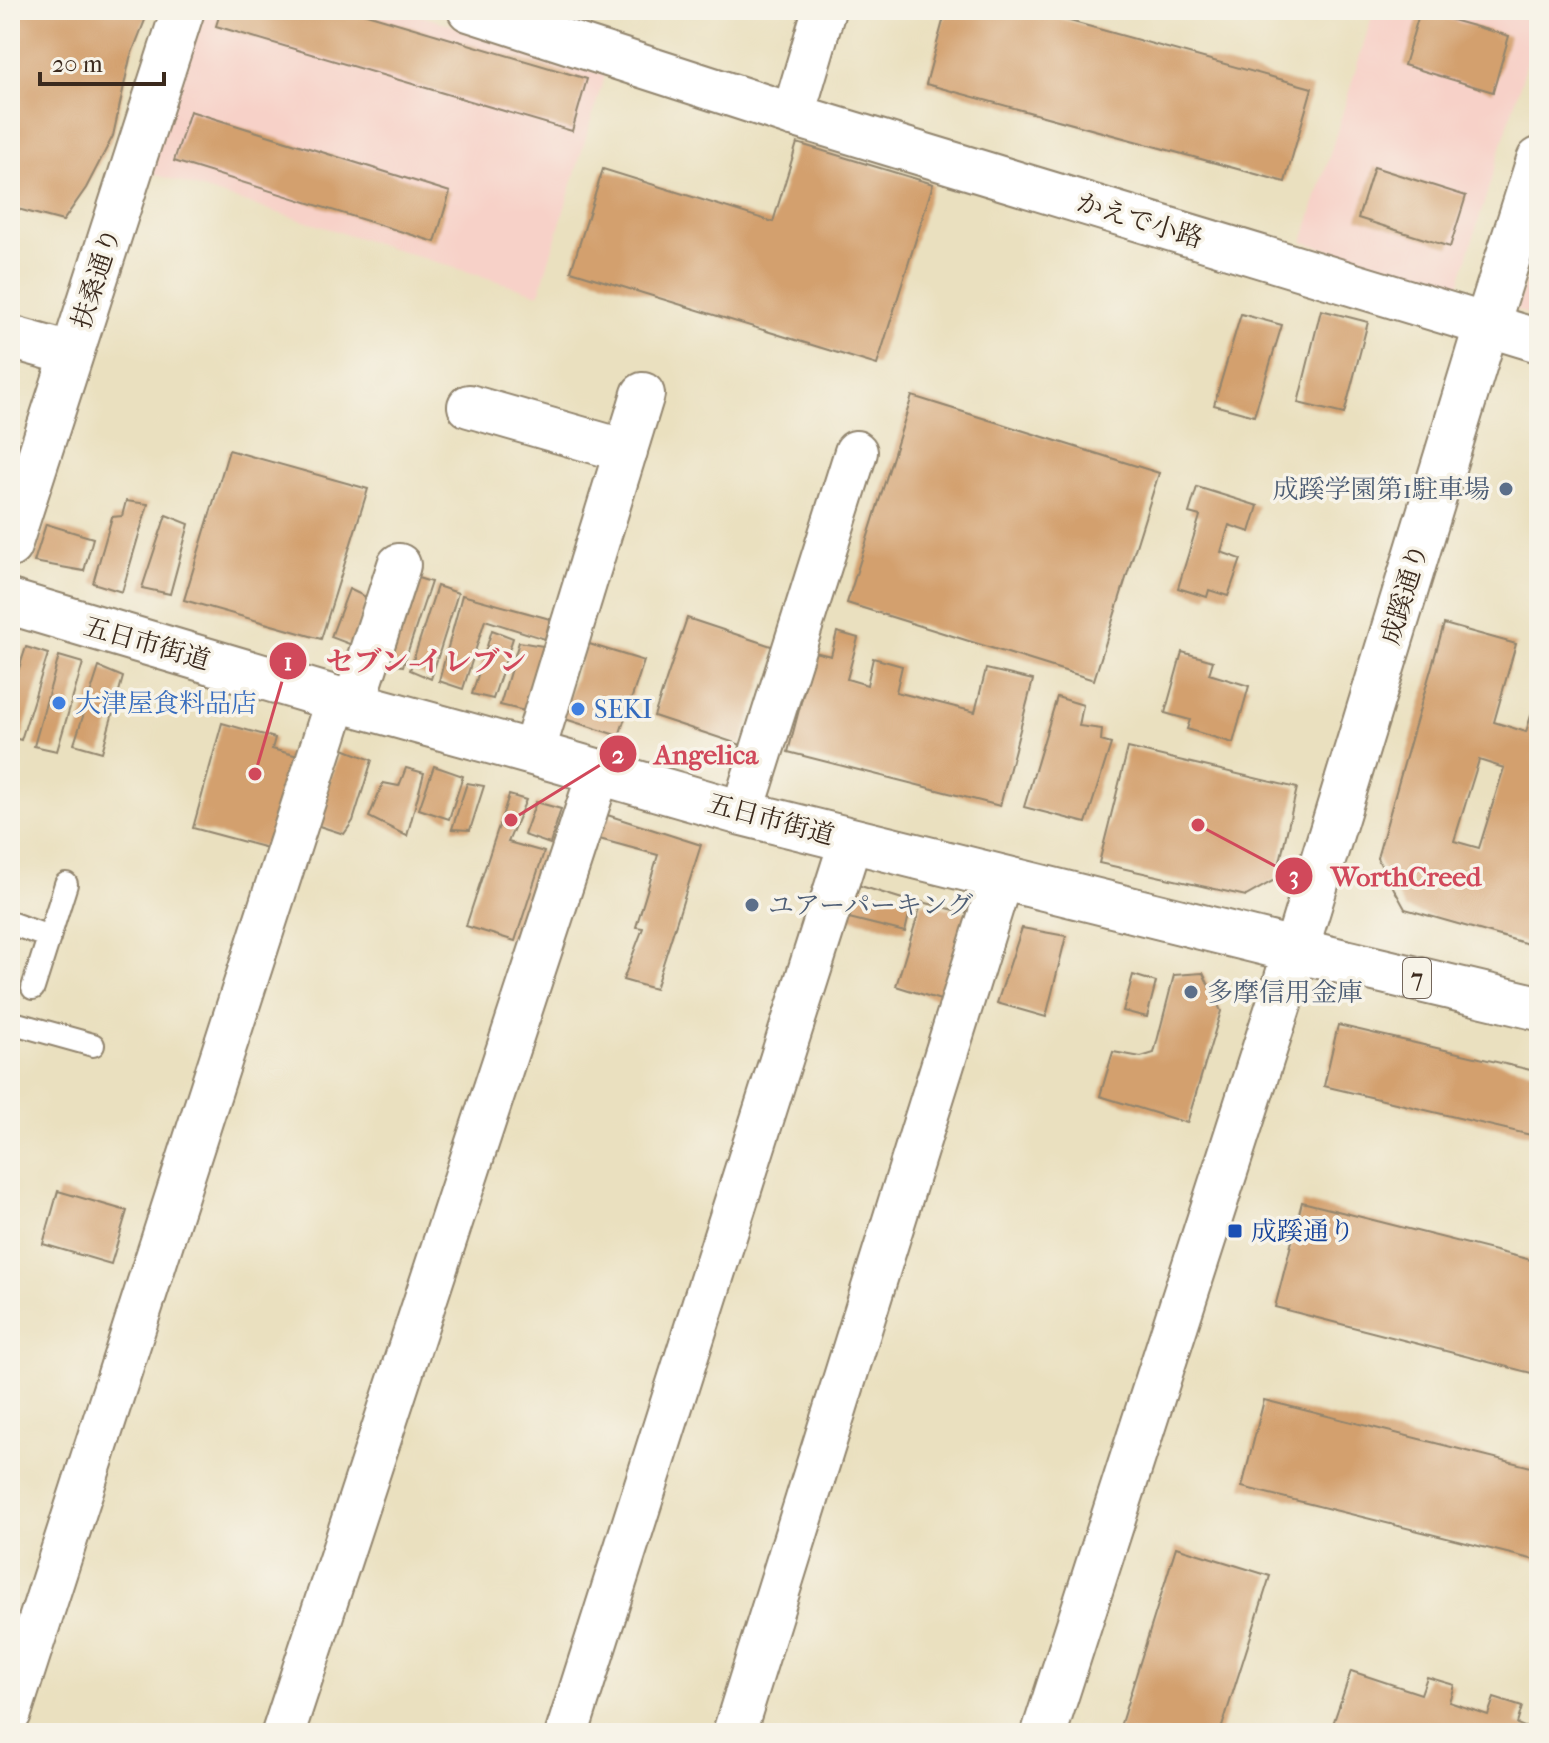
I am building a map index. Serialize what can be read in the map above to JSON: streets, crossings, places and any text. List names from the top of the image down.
{
  "streets": {
    "street": [
      "かえで小路",
      "扶桑通り",
      "成蹊通り",
      "五日市街道",
      "7"
    ]
  },
  "crossings": [
    ["かえで小路", "成蹊通り"],
    ["成蹊通り", "五日市街道"]
  ],
  "places": {
    "other": [
      "成蹊学園第1駐車場",
      "大津屋食料品店",
      "SEKI",
      "セブン-イレブン",
      "Angelica",
      "WorthCreed",
      "ユアーパーキング",
      "多摩信用金庫"
    ],
    "transit": ["成蹊通り"]
  },
  "scale_bar": "20 m"
}
